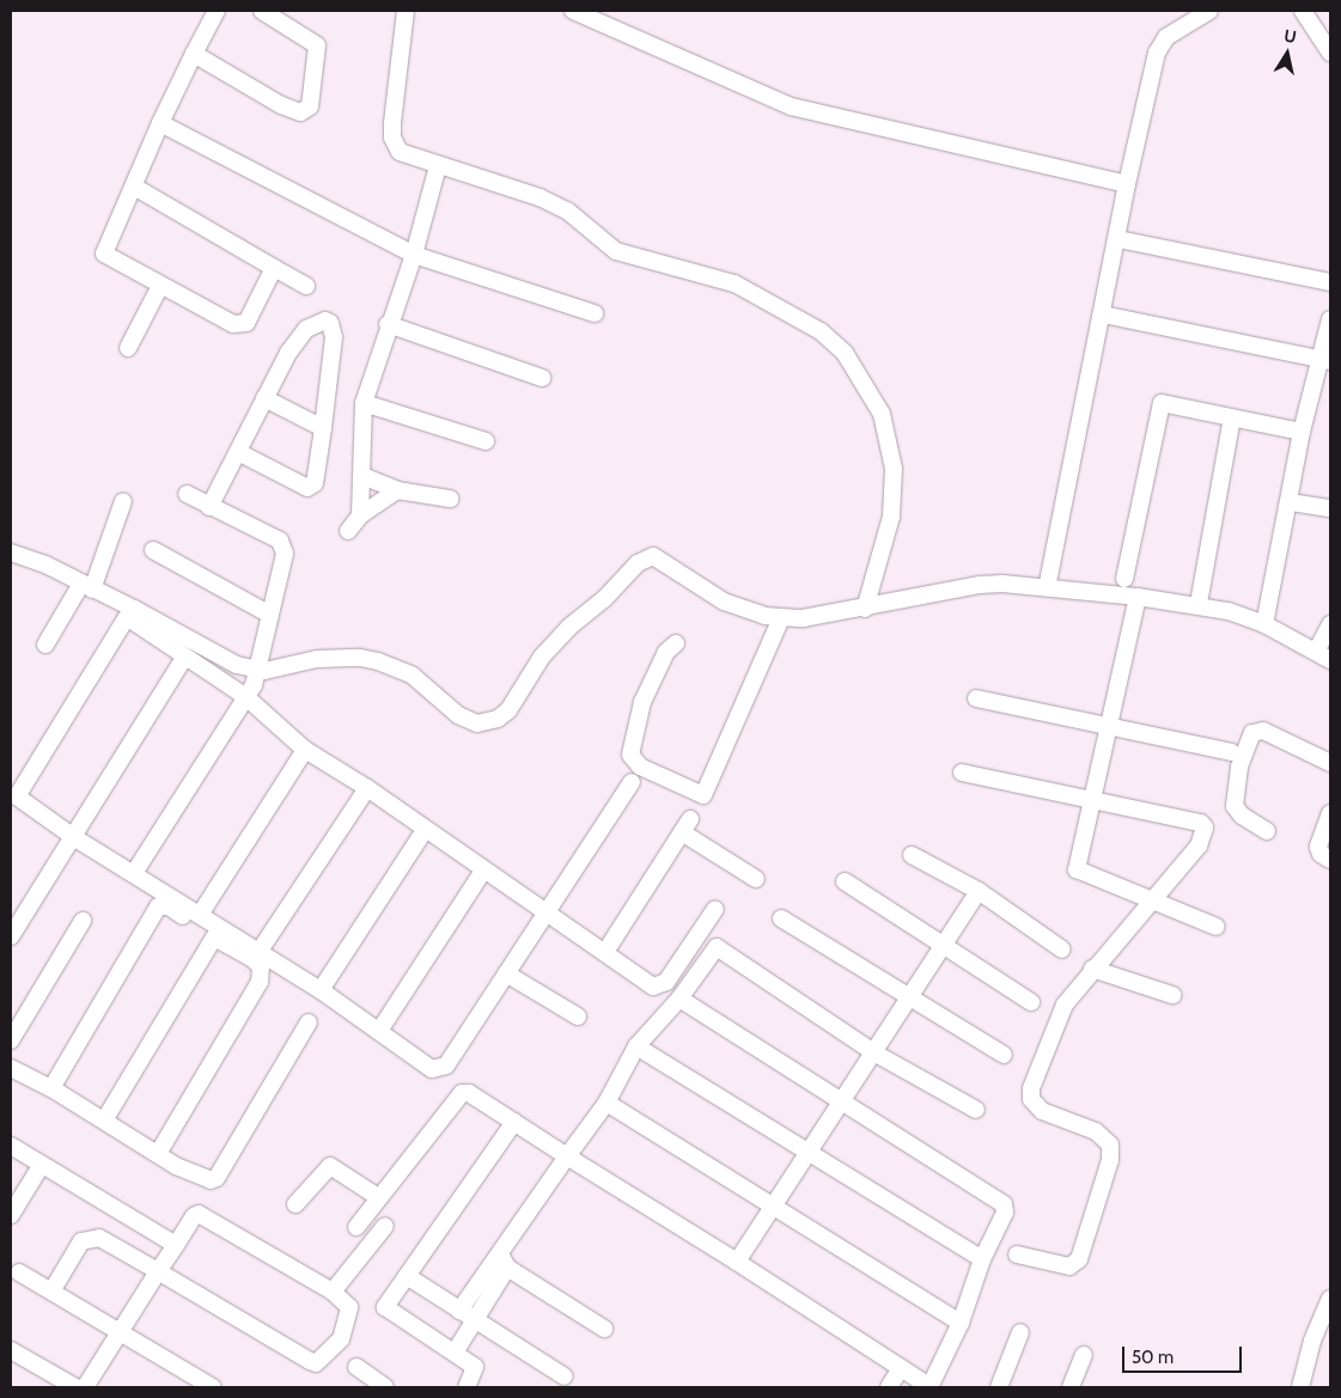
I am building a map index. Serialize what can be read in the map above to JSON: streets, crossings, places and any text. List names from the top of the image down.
{
  "scale_bar": "50 m",
  "north": "top"
}
